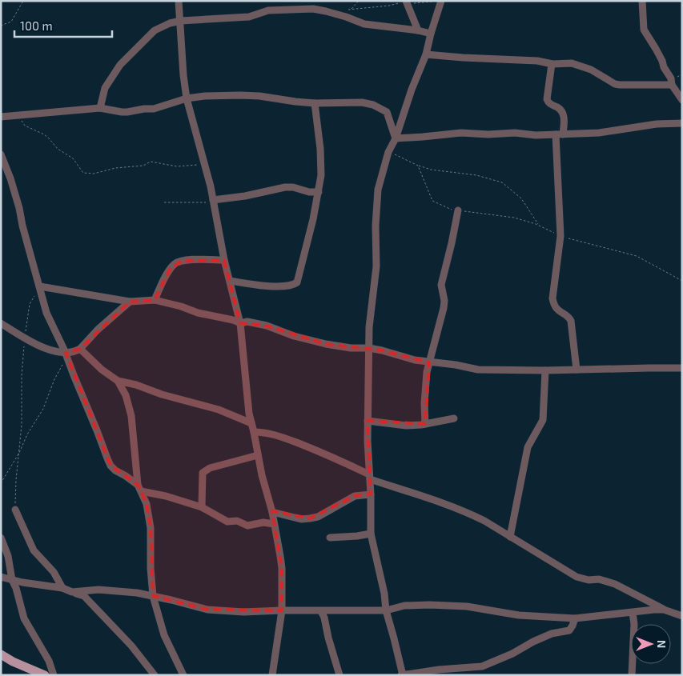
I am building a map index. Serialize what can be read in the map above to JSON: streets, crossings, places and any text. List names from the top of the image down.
{
  "scale_bar": "100 m",
  "north": "right"
}
